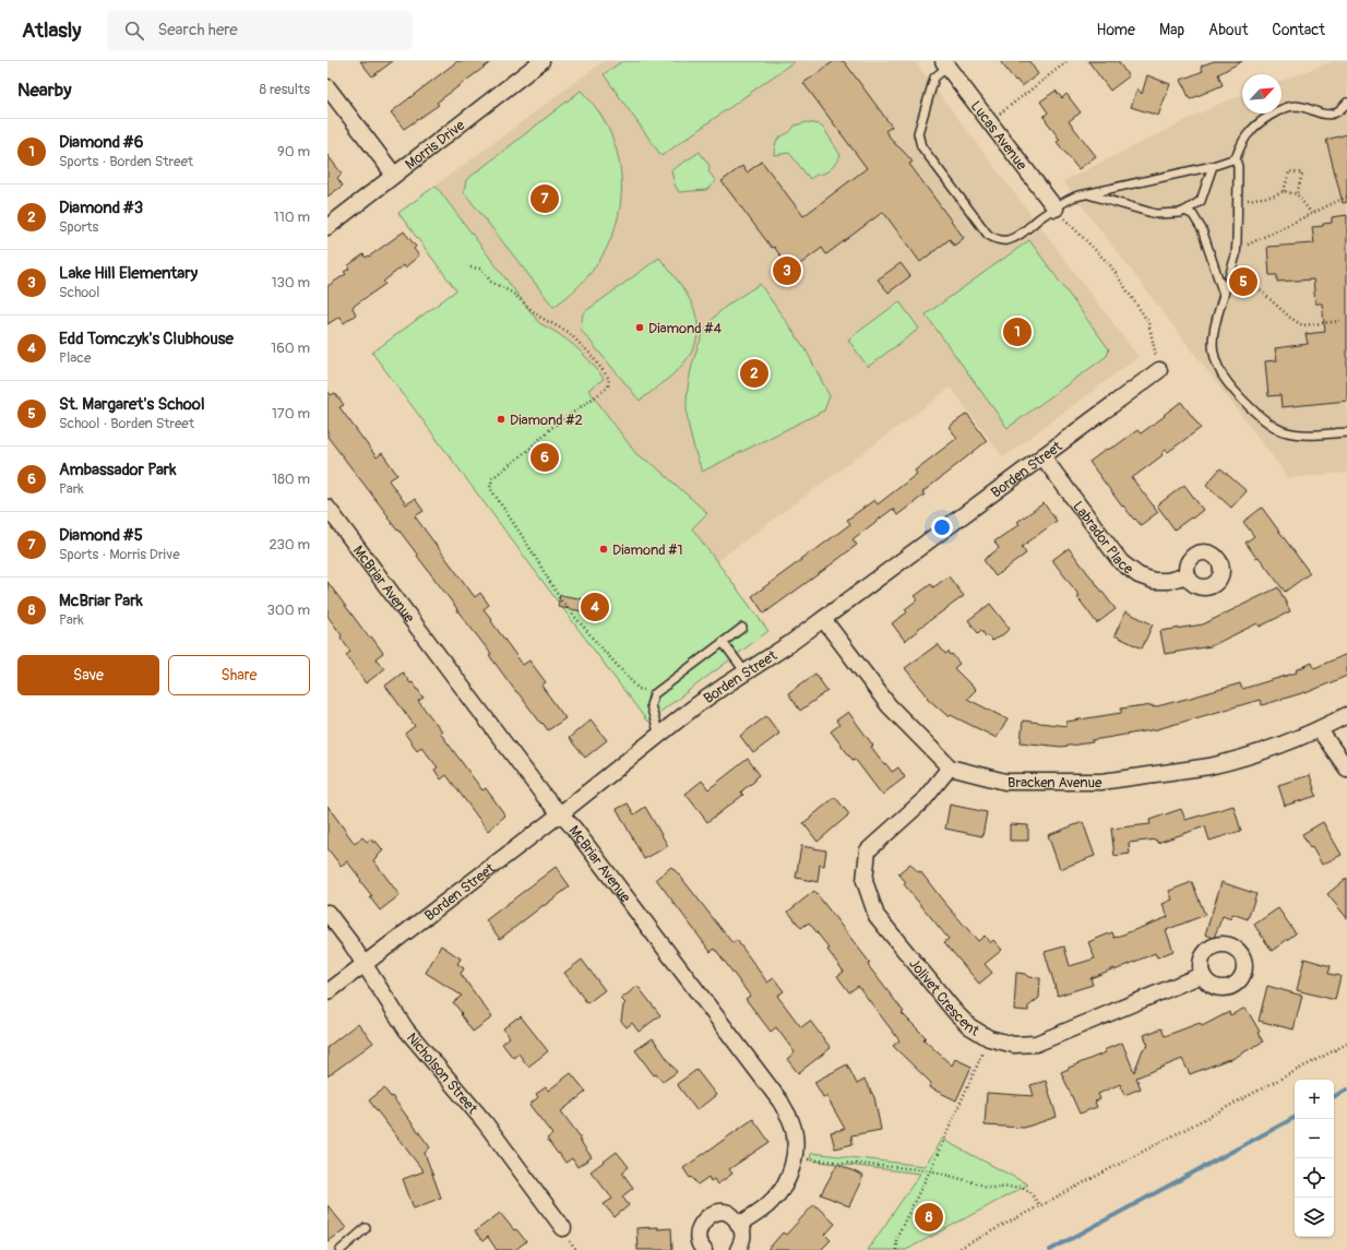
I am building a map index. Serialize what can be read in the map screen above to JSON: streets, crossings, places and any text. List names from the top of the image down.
{
  "streets": {
    "street": [
      "Lucas Avenue",
      "Morris Drive",
      "Borden Street",
      "Labrador Place",
      "McBriar Avenue",
      "Bracken Avenue",
      "Jolivet Crescent",
      "Nicholson Street"
    ]
  },
  "crossings": [
    ["Borden Street", "Labrador Place"],
    ["Borden Street", "McBriar Avenue"],
    ["Borden Street", "Nicholson Street"],
    ["Bracken Avenue", "Jolivet Crescent"]
  ],
  "places": ["Diamond #4", "Diamond #2", "Diamond #1"],
  "north": "top right",
  "page": {
    "header": "Atlasly",
    "search": "Search here",
    "nav": [
      "Home",
      "Map",
      "About",
      "Contact"
    ],
    "heading": ["Nearby", "8 results"],
    "list": [
      {
        "mark": "1",
        "name": "Diamond #6",
        "note": "Sports · Borden Street",
        "value": "90 m"
      },
      {
        "mark": "2",
        "name": "Diamond #3",
        "note": "Sports",
        "value": "110 m"
      },
      {
        "mark": "3",
        "name": "Lake Hill Elementary",
        "note": "School",
        "value": "130 m"
      },
      {
        "mark": "4",
        "name": "Edd Tomczyk's Clubhouse",
        "note": "Place",
        "value": "160 m"
      },
      {
        "mark": "5",
        "name": "St. Margaret's School",
        "note": "School · Borden Street",
        "value": "170 m"
      },
      {
        "mark": "6",
        "name": "Ambassador Park",
        "note": "Park",
        "value": "180 m"
      },
      {
        "mark": "7",
        "name": "Diamond #5",
        "note": "Sports · Morris Drive",
        "value": "230 m"
      },
      {
        "mark": "8",
        "name": "McBriar Park",
        "note": "Park",
        "value": "300 m"
      }
    ],
    "pins": [
      "7",
      "3",
      "5",
      "1",
      "2",
      "6",
      "4",
      "8"
    ],
    "buttons": ["Save", "Share"],
    "map_buttons": ["+", "−"]
  }
}
